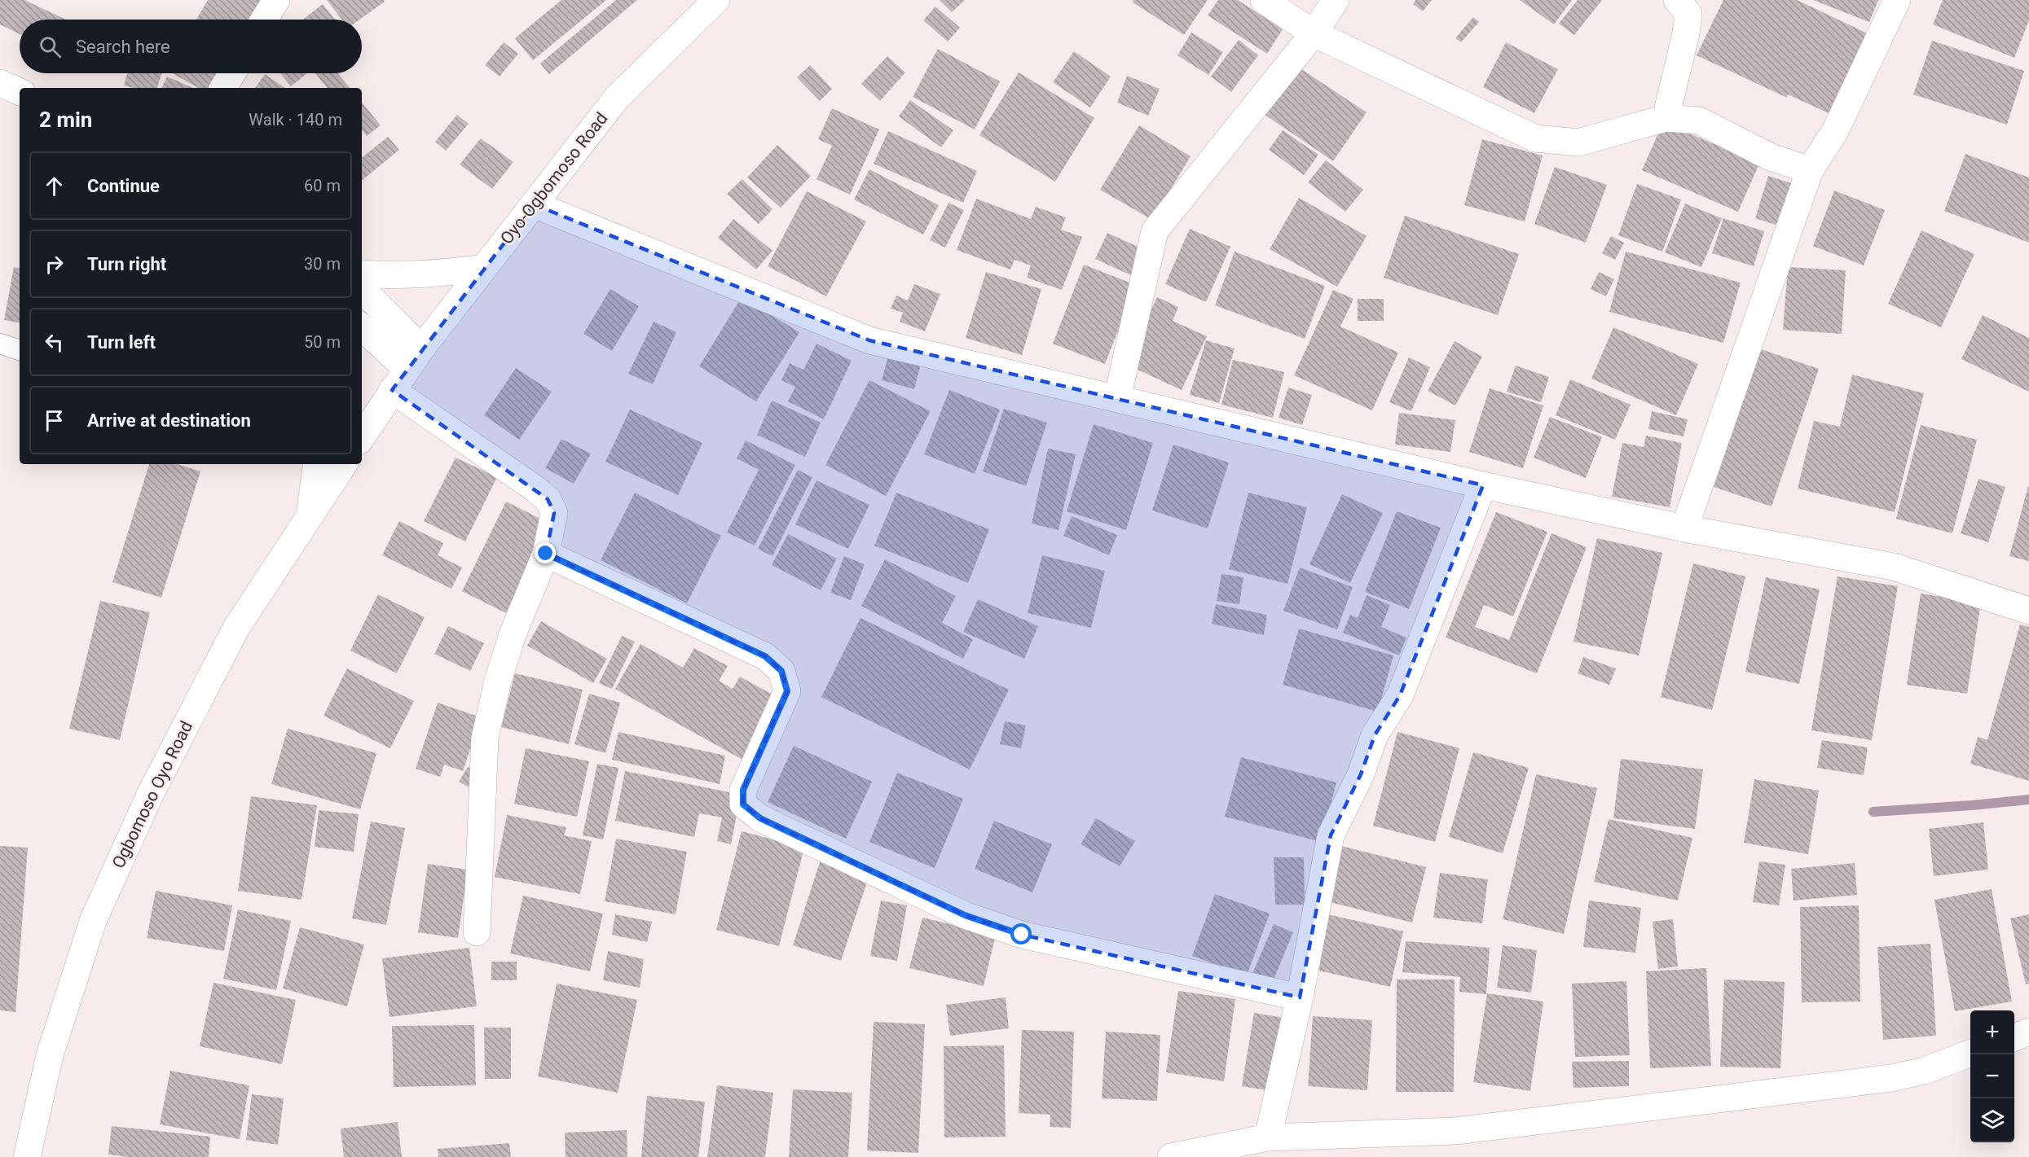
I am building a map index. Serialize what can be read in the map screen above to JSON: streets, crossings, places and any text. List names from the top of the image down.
{
  "streets": {
    "main road": ["Oyo-Ogbomoso Road", "Ogbomoso Oyo Road"]
  },
  "page": {
    "search": "Search here",
    "heading": ["2 min", "Walk · 140 m"],
    "list": [
      ["Continue", "60 m"],
      ["Turn right", "30 m"],
      ["Turn left", "50 m"],
      "Arrive at destination"
    ],
    "map_buttons": ["+", "−"]
  }
}
